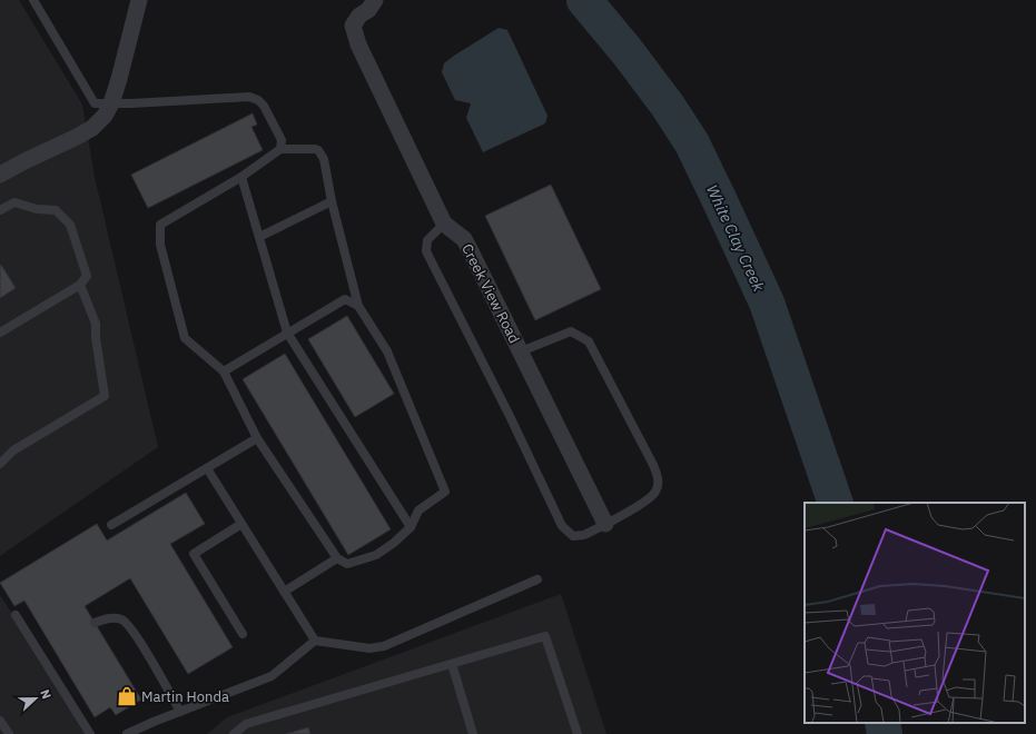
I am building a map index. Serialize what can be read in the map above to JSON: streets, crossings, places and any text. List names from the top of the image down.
{
  "streets": {
    "street": ["Creek View Road"]
  },
  "water": ["White Clay Creek"],
  "places": {
    "shop": ["Martin Honda"]
  },
  "north": "right"
}
